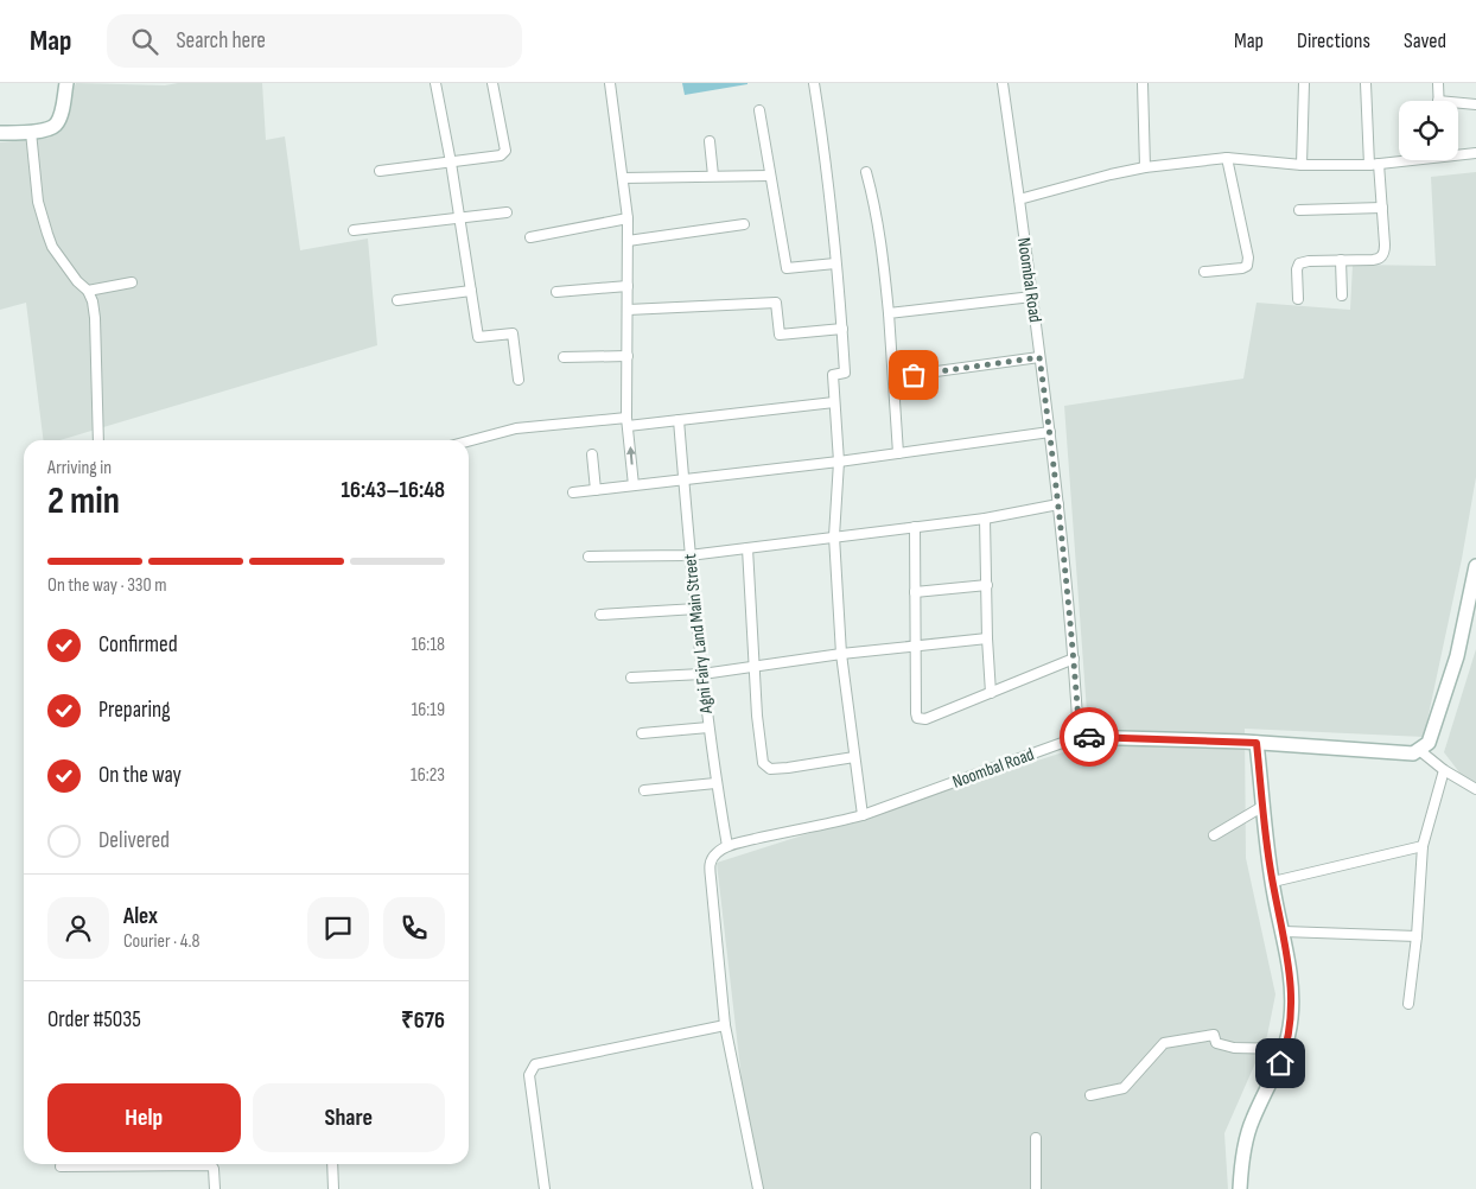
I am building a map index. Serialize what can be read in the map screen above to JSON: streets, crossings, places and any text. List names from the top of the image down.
{
  "streets": {
    "street": ["Noombal Road", "Agni Fairy Land Main Street"]
  },
  "crossings": [
    ["Noombal Road", "Agni Fairy Land Main Street"]
  ],
  "page": {
    "header": "Map",
    "search": "Search here",
    "nav": ["Map", "Directions", "Saved"],
    "heading": ["2 min", "Arriving in", "16:43–16:48"],
    "panel": [
      "Alex",
      "Courier · 4.8",
      "Order #5035",
      "₹676"
    ],
    "bar": "On the way · 330 m",
    "list": [
      ["Confirmed", "16:18"],
      ["Preparing", "16:19"],
      ["On the way", "16:23"],
      "Delivered"
    ],
    "buttons": ["Help", "Share"]
  }
}
